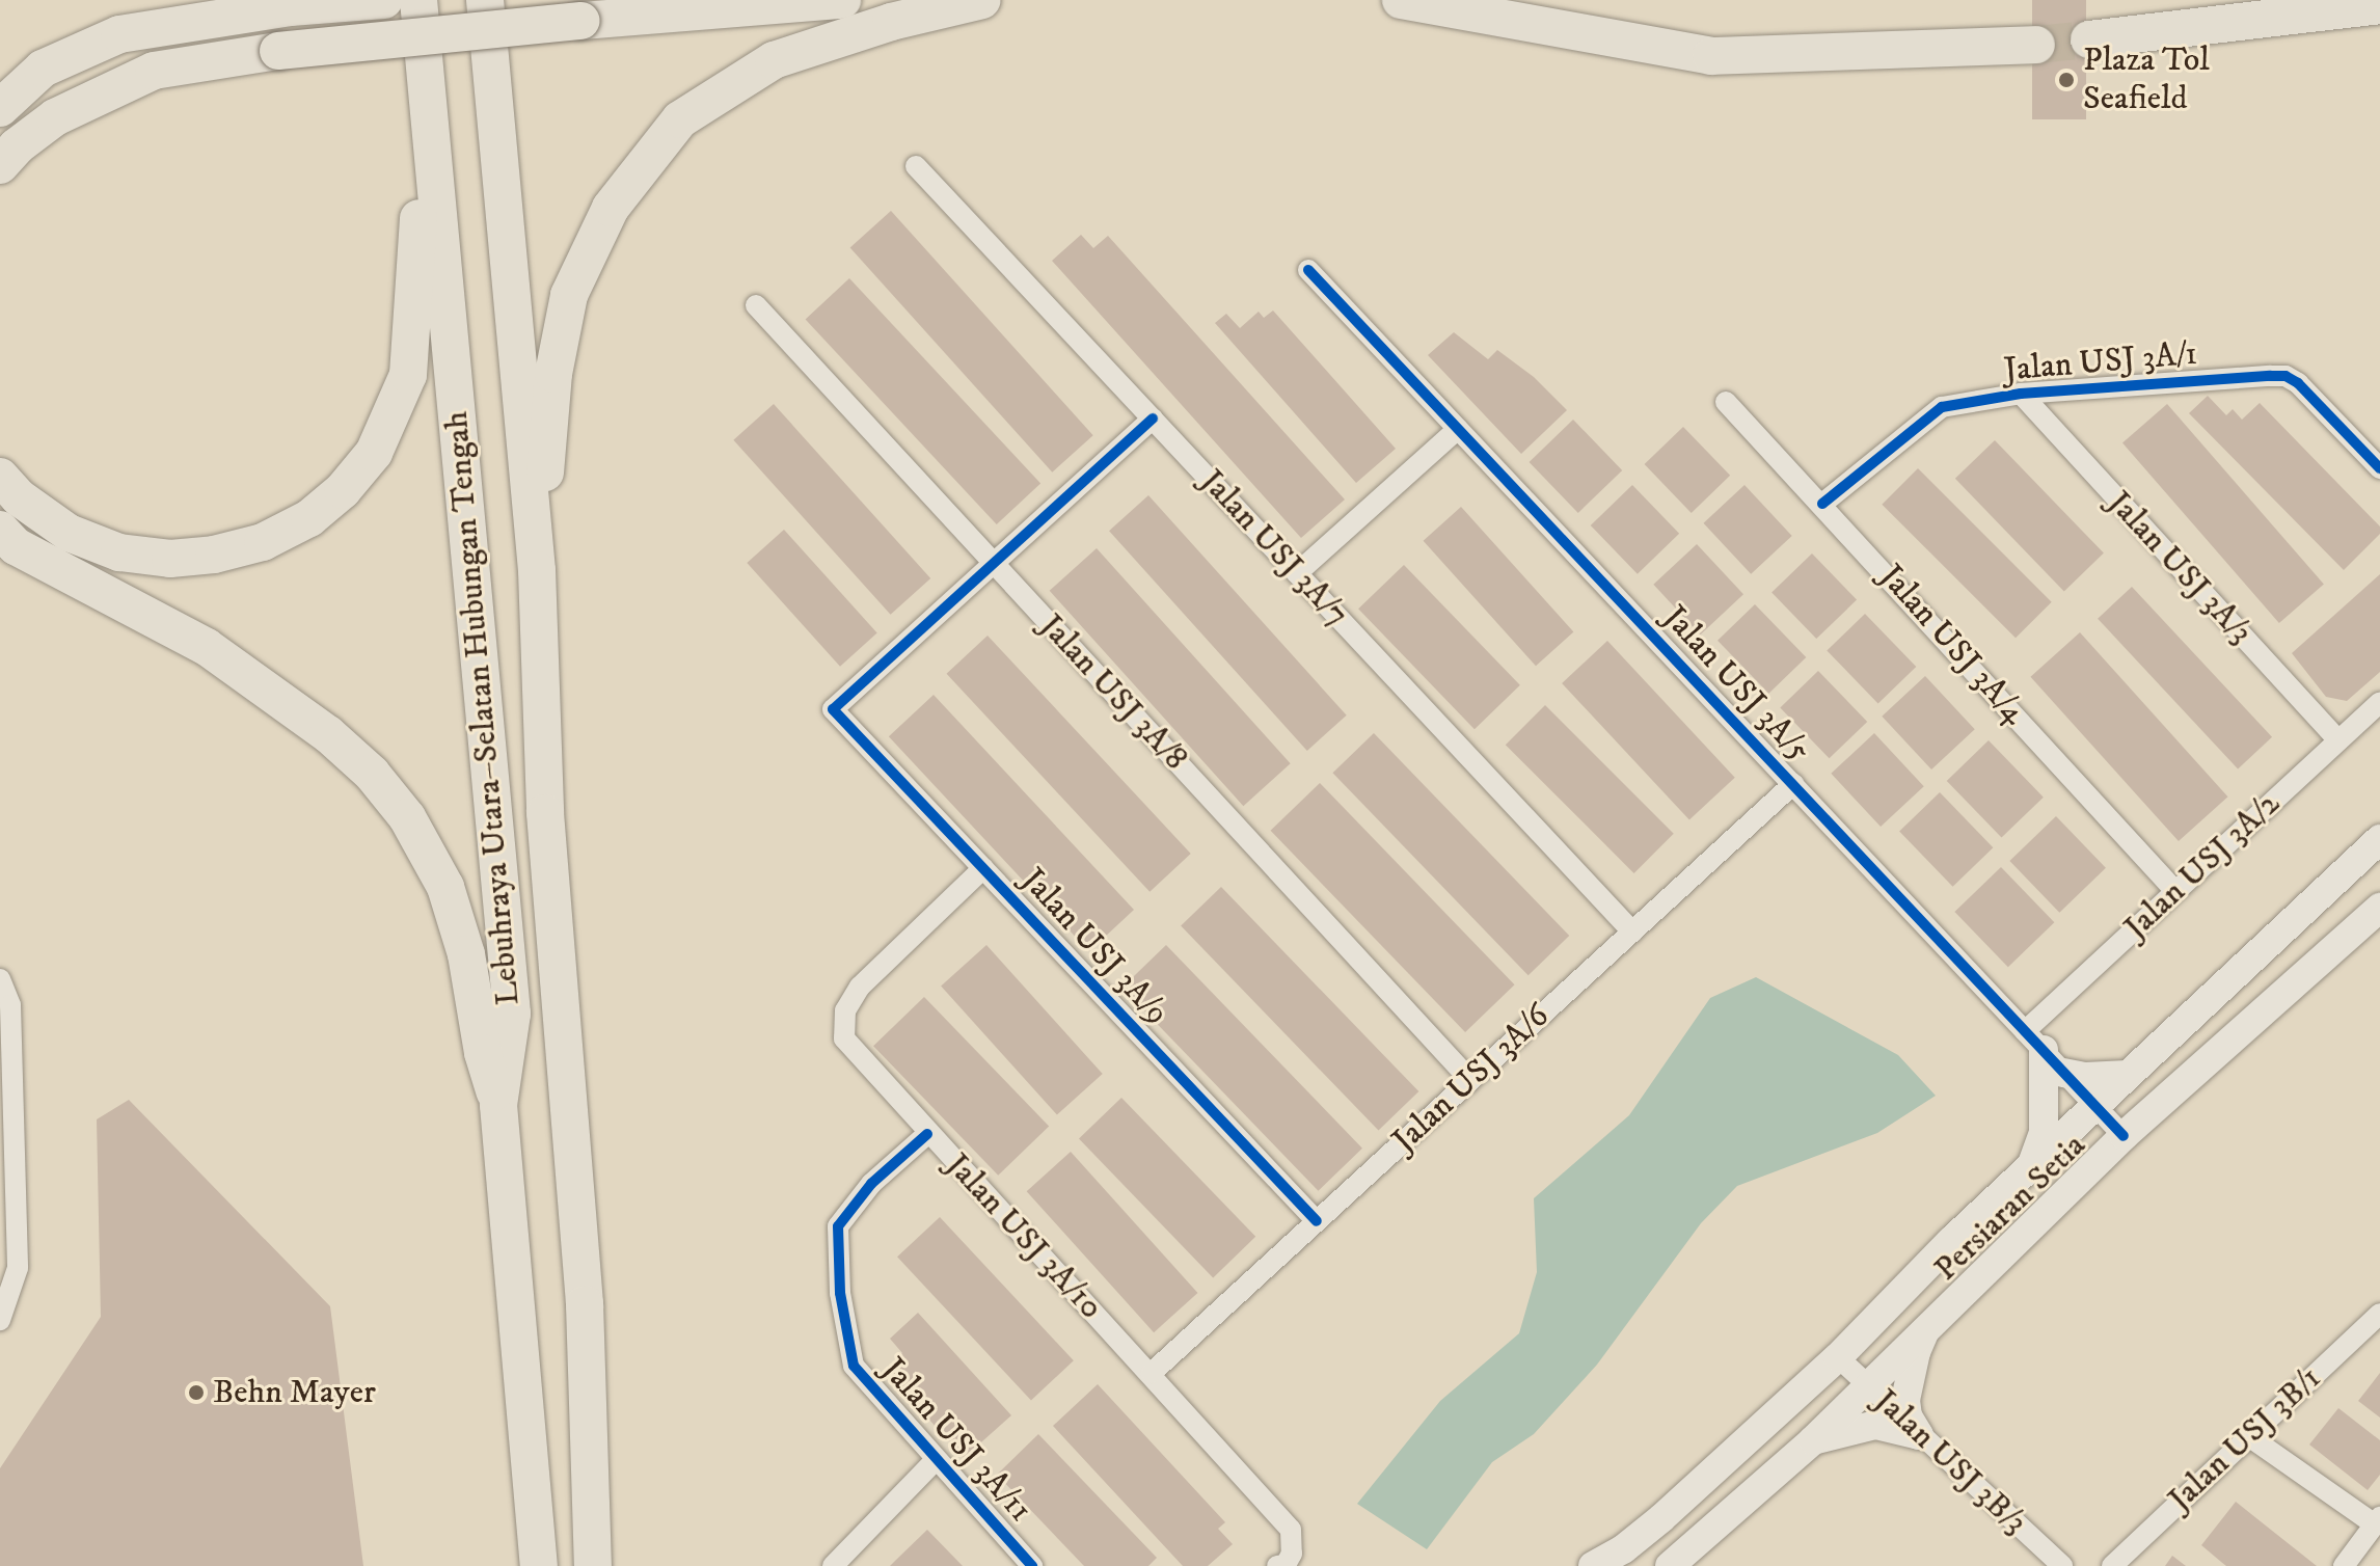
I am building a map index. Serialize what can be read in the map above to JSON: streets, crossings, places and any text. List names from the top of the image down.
{
  "streets": {
    "highway": ["Lebuhraya Utara–Selatan Hubungan Tengah"],
    "main road": ["Persiaran Setia"],
    "street": [
      "Jalan USJ 3A/1",
      "Jalan USJ 3A/7",
      "Jalan USJ 3A/3",
      "Jalan USJ 3A/4",
      "Jalan USJ 3A/5",
      "Jalan USJ 3A/8",
      "Jalan USJ 3A/2",
      "Jalan USJ 3A/9",
      "Jalan USJ 3A/6",
      "Jalan USJ 3A/10",
      "Jalan USJ 3B/1",
      "Jalan USJ 3A/11",
      "Jalan USJ 3B/3"
    ]
  },
  "crossings": [
    ["Jalan USJ 3A/1", "Jalan USJ 3A/3"],
    ["Jalan USJ 3A/1", "Jalan USJ 3A/4"],
    ["Jalan USJ 3A/7", "Jalan USJ 3A/6"],
    ["Jalan USJ 3A/3", "Jalan USJ 3A/2"],
    ["Jalan USJ 3A/4", "Jalan USJ 3A/2"],
    ["Jalan USJ 3A/5", "Jalan USJ 3A/2"],
    ["Jalan USJ 3A/5", "Jalan USJ 3A/6"],
    ["Jalan USJ 3A/5", "Persiaran Setia"],
    ["Jalan USJ 3A/8", "Jalan USJ 3A/9"],
    ["Jalan USJ 3A/8", "Jalan USJ 3A/6"],
    ["Jalan USJ 3A/9", "Jalan USJ 3A/6"],
    ["Jalan USJ 3A/9", "Jalan USJ 3A/10"],
    ["Jalan USJ 3A/6", "Jalan USJ 3A/10"],
    ["Persiaran Setia", "Jalan USJ 3B/3"],
    ["Jalan USJ 3A/10", "Jalan USJ 3A/11"]
  ],
  "places": ["Plaza Tol Seafield", "Behn Mayer"]
}
